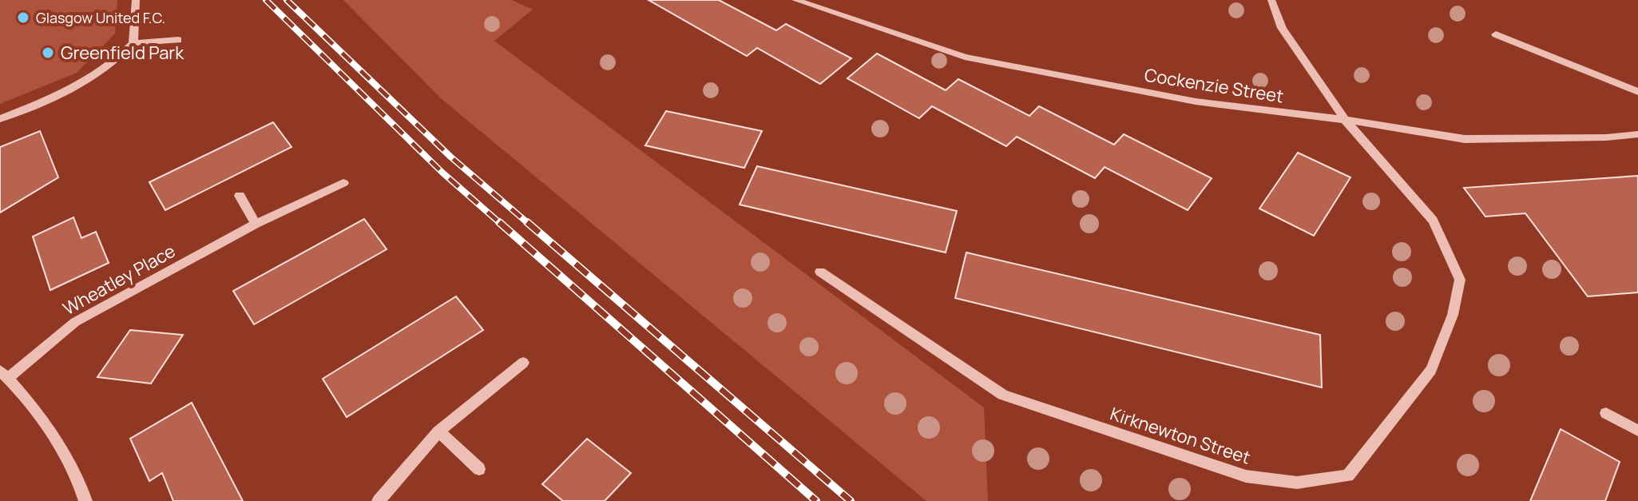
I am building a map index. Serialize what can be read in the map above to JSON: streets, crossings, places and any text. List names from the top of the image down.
{
  "streets": {
    "street": ["Cockenzie Street", "Wheatley Place", "Kirknewton Street"]
  },
  "crossings": [
    ["Cockenzie Street", "Kirknewton Street"]
  ],
  "places": ["Glasgow United F.C.", "Greenfield Park"]
}
